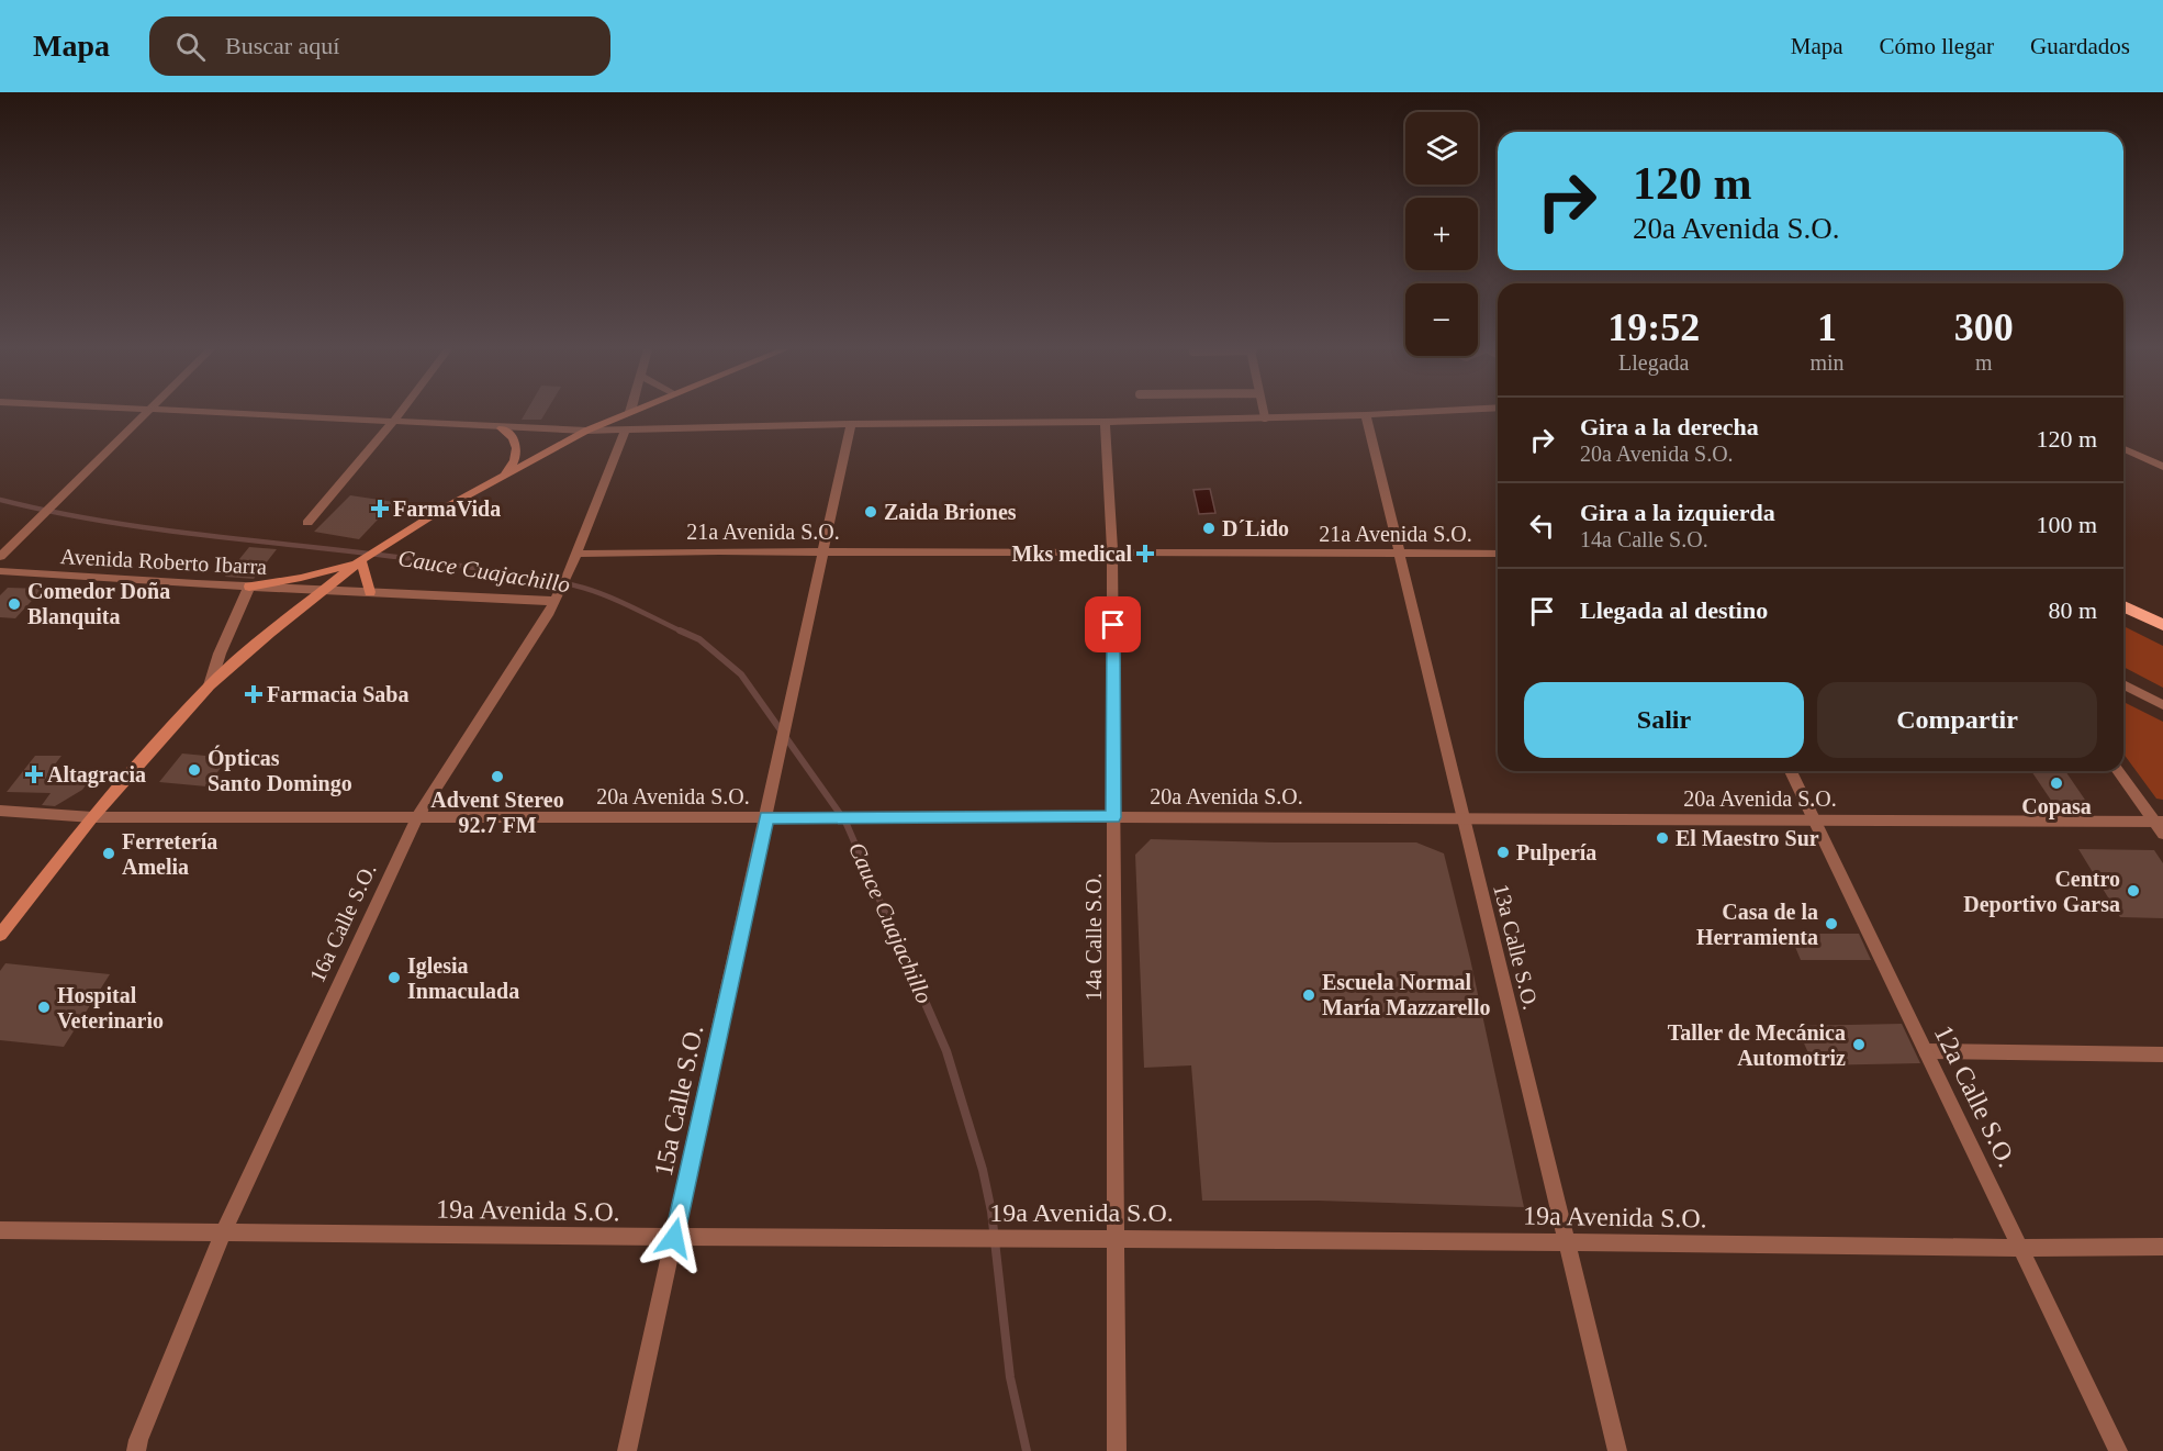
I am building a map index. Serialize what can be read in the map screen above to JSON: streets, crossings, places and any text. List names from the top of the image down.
{
  "streets": {
    "street": [
      "21a Avenida S.O.",
      "Avenida Roberto Ibarra",
      "20a Avenida S.O.",
      "16a Calle S.O.",
      "14a Calle S.O.",
      "13a Calle S.O.",
      "12a Calle S.O.",
      "15a Calle S.O.",
      "19a Avenida S.O."
    ]
  },
  "crossings": [
    ["21a Avenida S.O.", "16a Calle S.O."],
    ["21a Avenida S.O.", "14a Calle S.O."],
    ["21a Avenida S.O.", "13a Calle S.O."],
    ["21a Avenida S.O.", "15a Calle S.O."],
    ["20a Avenida S.O.", "16a Calle S.O."],
    ["20a Avenida S.O.", "14a Calle S.O."],
    ["20a Avenida S.O.", "13a Calle S.O."],
    ["20a Avenida S.O.", "12a Calle S.O."],
    ["20a Avenida S.O.", "15a Calle S.O."],
    ["16a Calle S.O.", "19a Avenida S.O."],
    ["14a Calle S.O.", "19a Avenida S.O."],
    ["13a Calle S.O.", "19a Avenida S.O."],
    ["12a Calle S.O.", "19a Avenida S.O."],
    ["15a Calle S.O.", "19a Avenida S.O."]
  ],
  "water": ["Cauce Cuajachillo"],
  "places": {
    "health": [
      "FarmaVida",
      "Mks medical",
      "Farmacia Saba",
      "Altagracia"
    ],
    "other": [
      "Zaida Briones",
      "D´Lido",
      "Comedor Doña Blanquita",
      "Ópticas Santo Domingo",
      "Advent Stereo 92.7 FM",
      "Copasa",
      "El Maestro Sur",
      "Pulpería",
      "Ferretería Amelia",
      "Centro Deportivo Garsa",
      "Casa de la Herramienta",
      "Iglesia Inmaculada",
      "Escuela Normal María Mazzarello",
      "Hospital Veterinario",
      "Taller de Mecánica Automotriz"
    ]
  },
  "page": {
    "header": "Mapa",
    "search": "Buscar aquí",
    "nav": ["Mapa", "Cómo llegar", "Guardados"],
    "map_buttons": ["+", "−"],
    "turn": ["120 m", "20a Avenida S.O."],
    "eta": [
      "19:52",
      "Llegada",
      "1",
      "min",
      "300",
      "m"
    ],
    "list": [
      {
        "name": "Gira a la derecha",
        "note": "20a Avenida S.O.",
        "value": "120 m"
      },
      {
        "name": "Gira a la izquierda",
        "note": "14a Calle S.O.",
        "value": "100 m"
      },
      {
        "name": "Llegada al destino",
        "value": "80 m"
      }
    ],
    "buttons": ["Salir", "Compartir"]
  }
}
